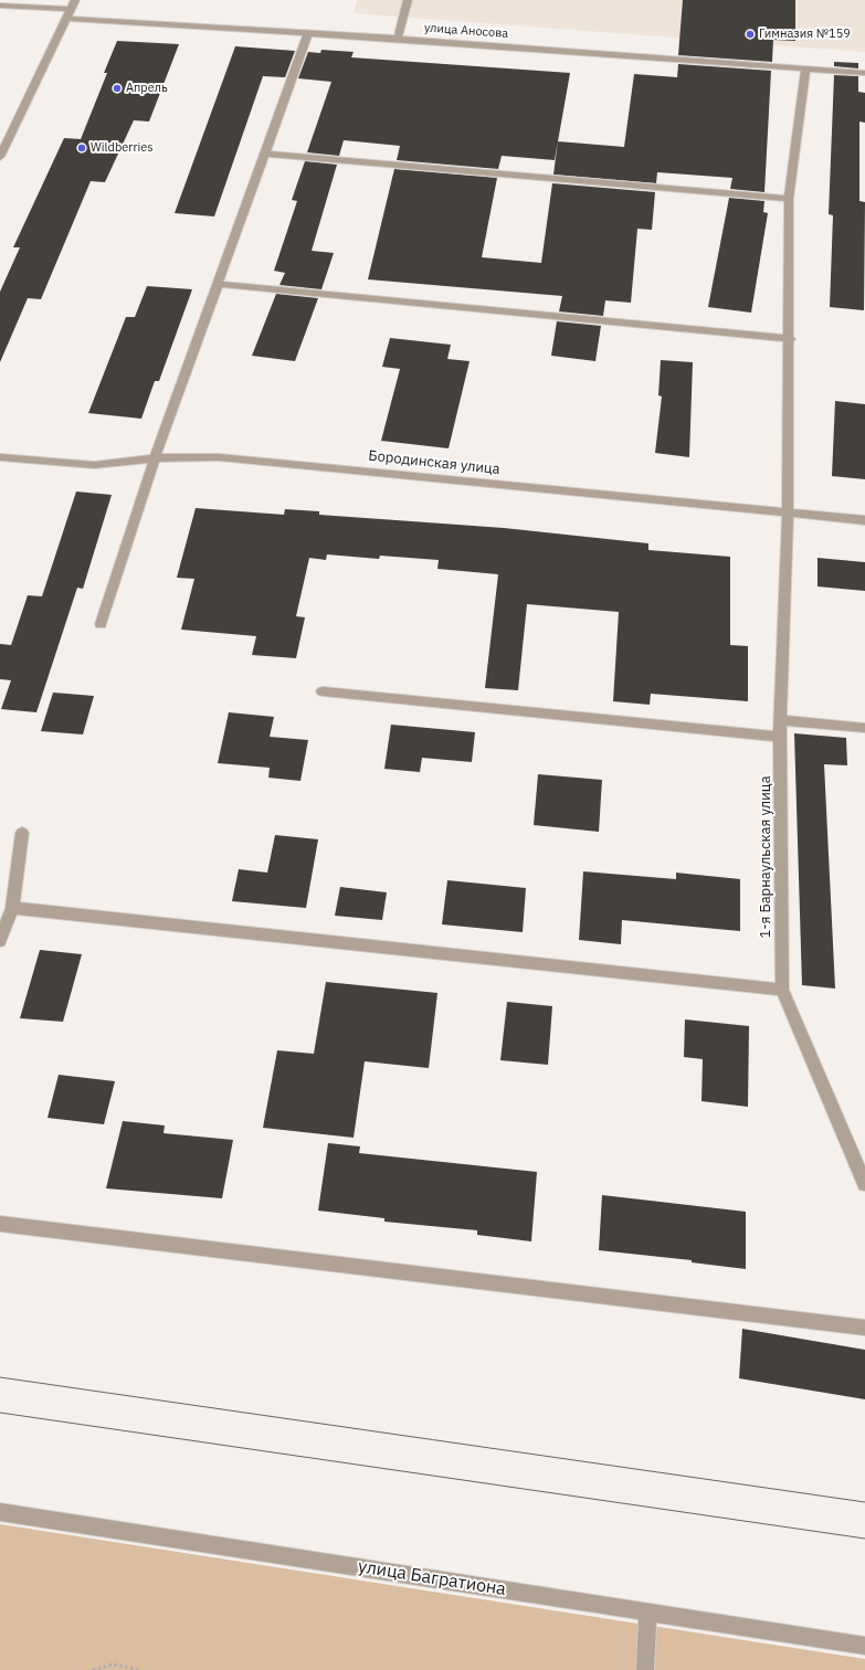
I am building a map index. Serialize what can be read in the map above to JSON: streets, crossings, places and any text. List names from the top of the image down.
{
  "streets": {
    "street": [
      "улица Аносова",
      "Бородинская улица",
      "1-я Барнаульская улица",
      "улица Багратиона"
    ]
  },
  "crossings": [
    ["улица Аносова", "1-я Барнаульская улица"],
    ["Бородинская улица", "1-я Барнаульская улица"]
  ],
  "places": ["Гимназия №159", "Апрель", "Wildberries"]
}
